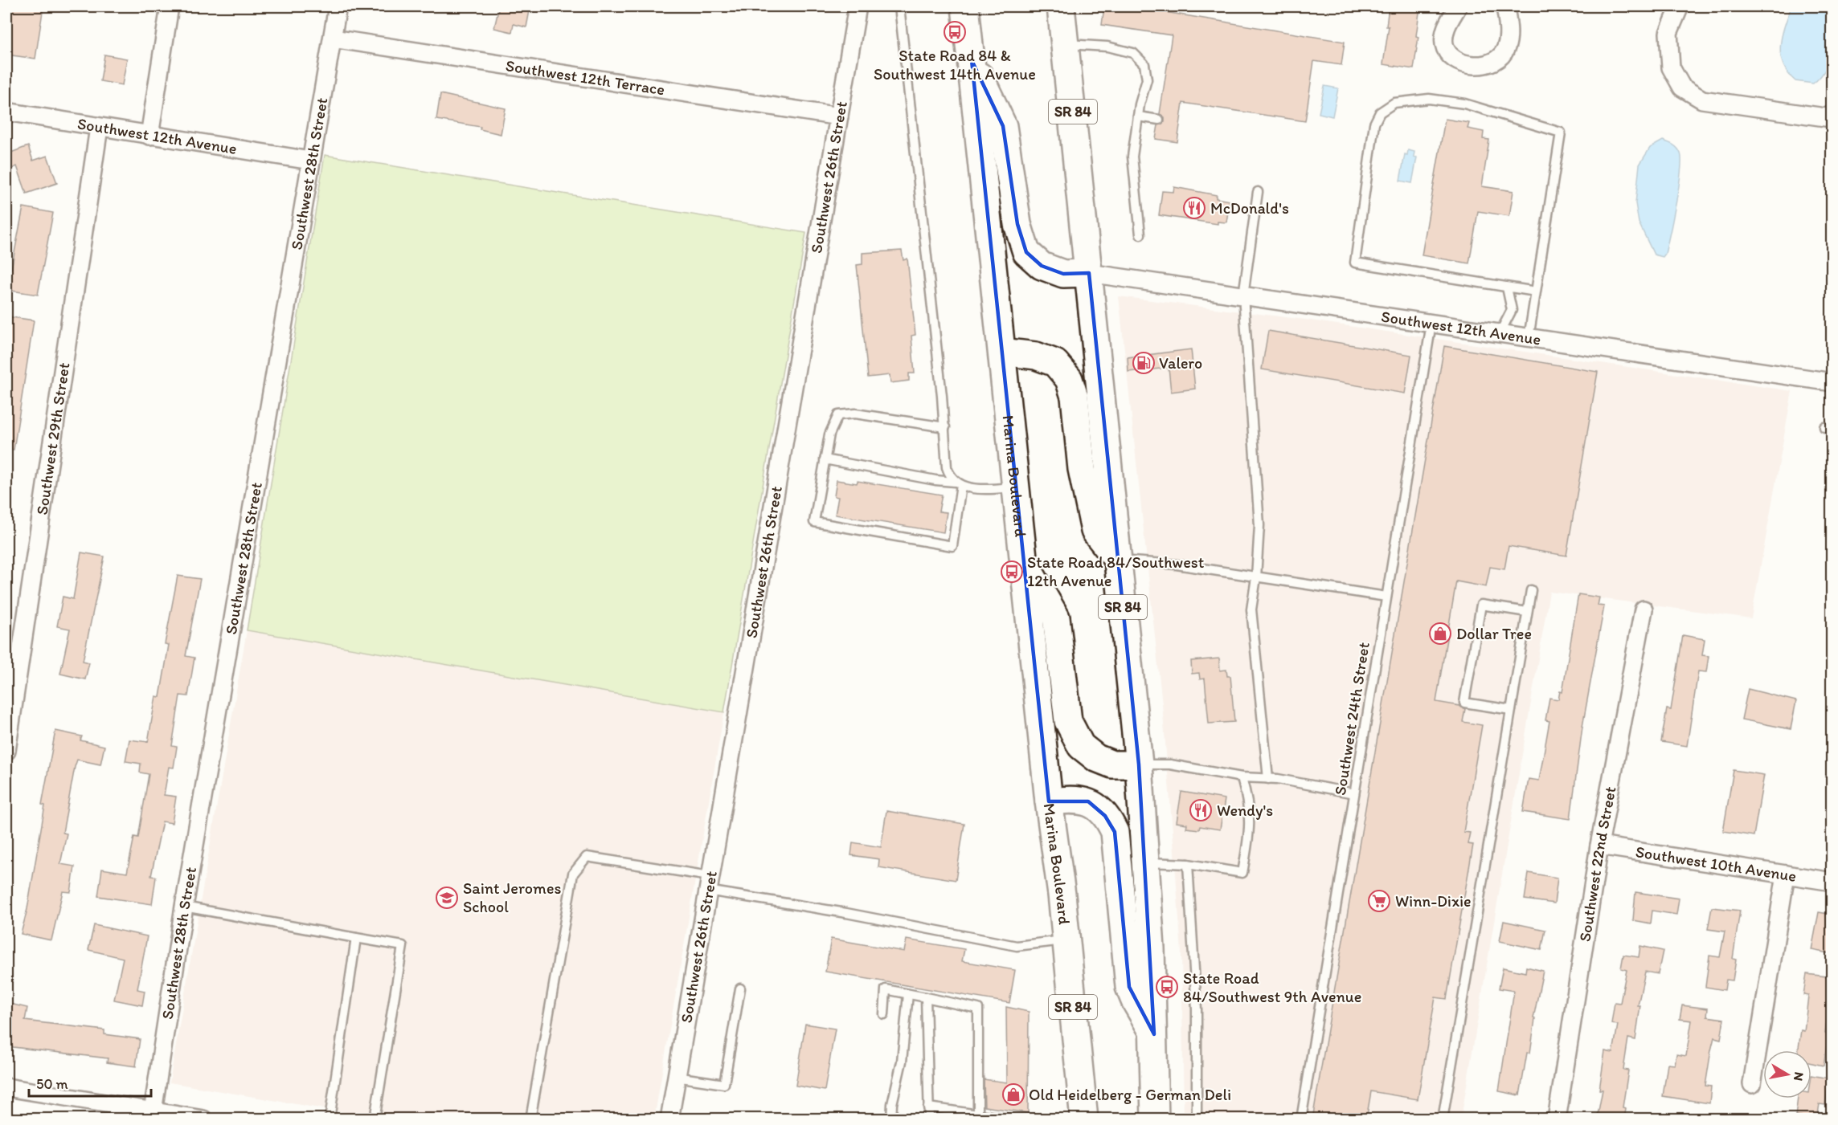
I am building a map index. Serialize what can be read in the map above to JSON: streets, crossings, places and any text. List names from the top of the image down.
{
  "streets": {
    "main road": ["SR 84", "Marina Boulevard"],
    "street": [
      "Southwest 12th Terrace",
      "Southwest 12th Avenue",
      "Southwest 28th Street",
      "Southwest 26th Street",
      "Southwest 29th Street",
      "Southwest 22nd Street",
      "Southwest 10th Avenue"
    ],
    "lane": ["Southwest 24th Street"]
  },
  "crossings": [
    ["Southwest 12th Terrace", "Southwest 28th Street"],
    ["Southwest 12th Terrace", "Southwest 26th Street"],
    ["SR 84", "Southwest 12th Avenue"],
    ["Southwest 12th Avenue", "Southwest 28th Street"],
    ["Southwest 12th Avenue", "Southwest 29th Street"],
    ["Southwest 12th Avenue", "Southwest 24th Street"],
    ["Southwest 22nd Street", "Southwest 10th Avenue"]
  ],
  "places": {
    "bus stop": ["State Road 84 & Southwest 14th Avenue", "State Road 84/Southwest 12th Avenue", "State Road 84/Southwest 9th Avenue"],
    "restaurant": ["McDonald's", "Wendy's"],
    "fuel station": ["Valero"],
    "shop": ["Dollar Tree", "Old Heidelberg - German Deli"],
    "school or university": ["Saint Jeromes School"],
    "supermarket": ["Winn-Dixie"]
  },
  "scale_bar": "50 m",
  "north": "right"
}
